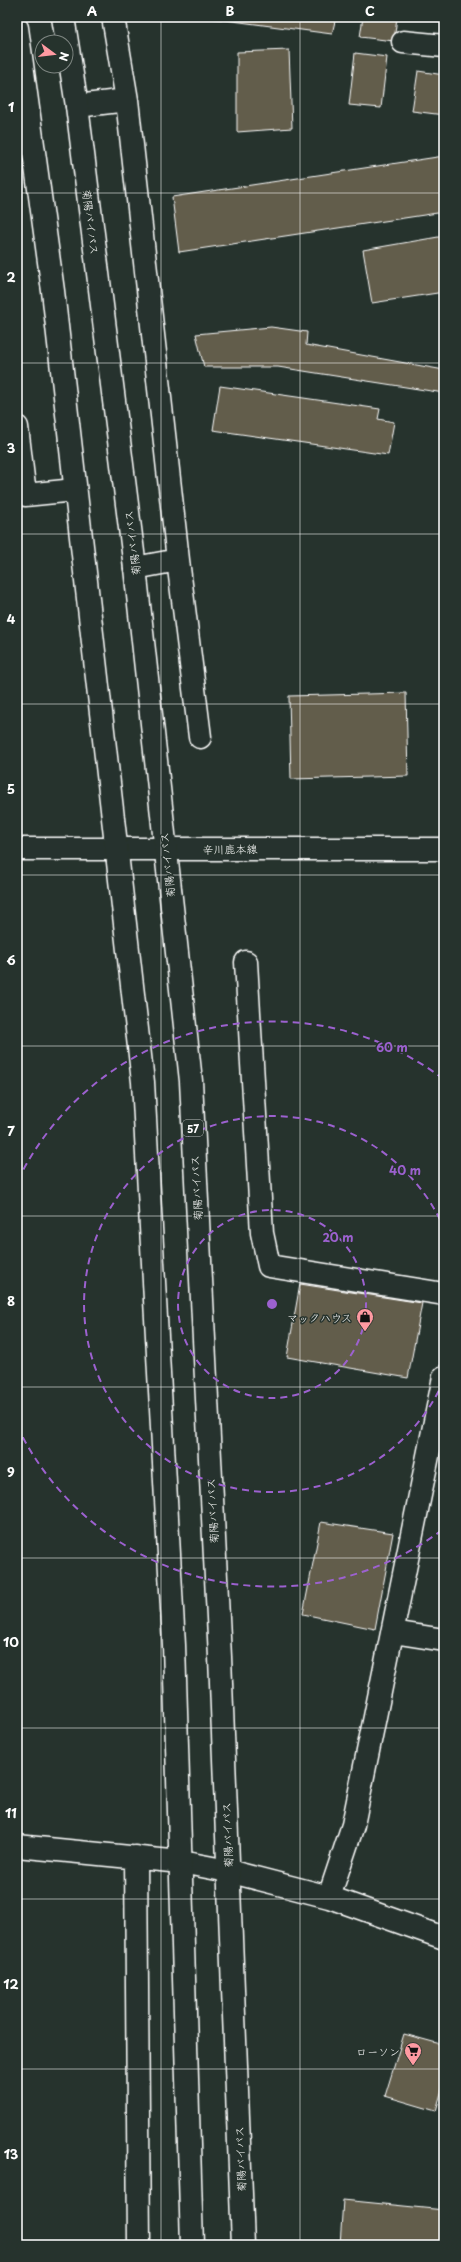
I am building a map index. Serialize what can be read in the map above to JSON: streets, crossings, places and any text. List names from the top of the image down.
{
  "streets": {
    "main road": ["菊陽バイパス", "辛川鹿本線", "57"]
  },
  "crossings": [
    ["菊陽バイパス", "辛川鹿本線"]
  ],
  "places": {
    "shop": ["マックハウス"],
    "supermarket": ["ローソン"]
  },
  "north": "right",
  "grid": {
    "columns": ["A", "B", "C"],
    "rows": [
      "1",
      "2",
      "3",
      "4",
      "5",
      "6",
      "7",
      "8",
      "9",
      "10",
      "11",
      "12",
      "13"
    ]
  },
  "rings": ["60 m", "40 m", "20 m"]
}
